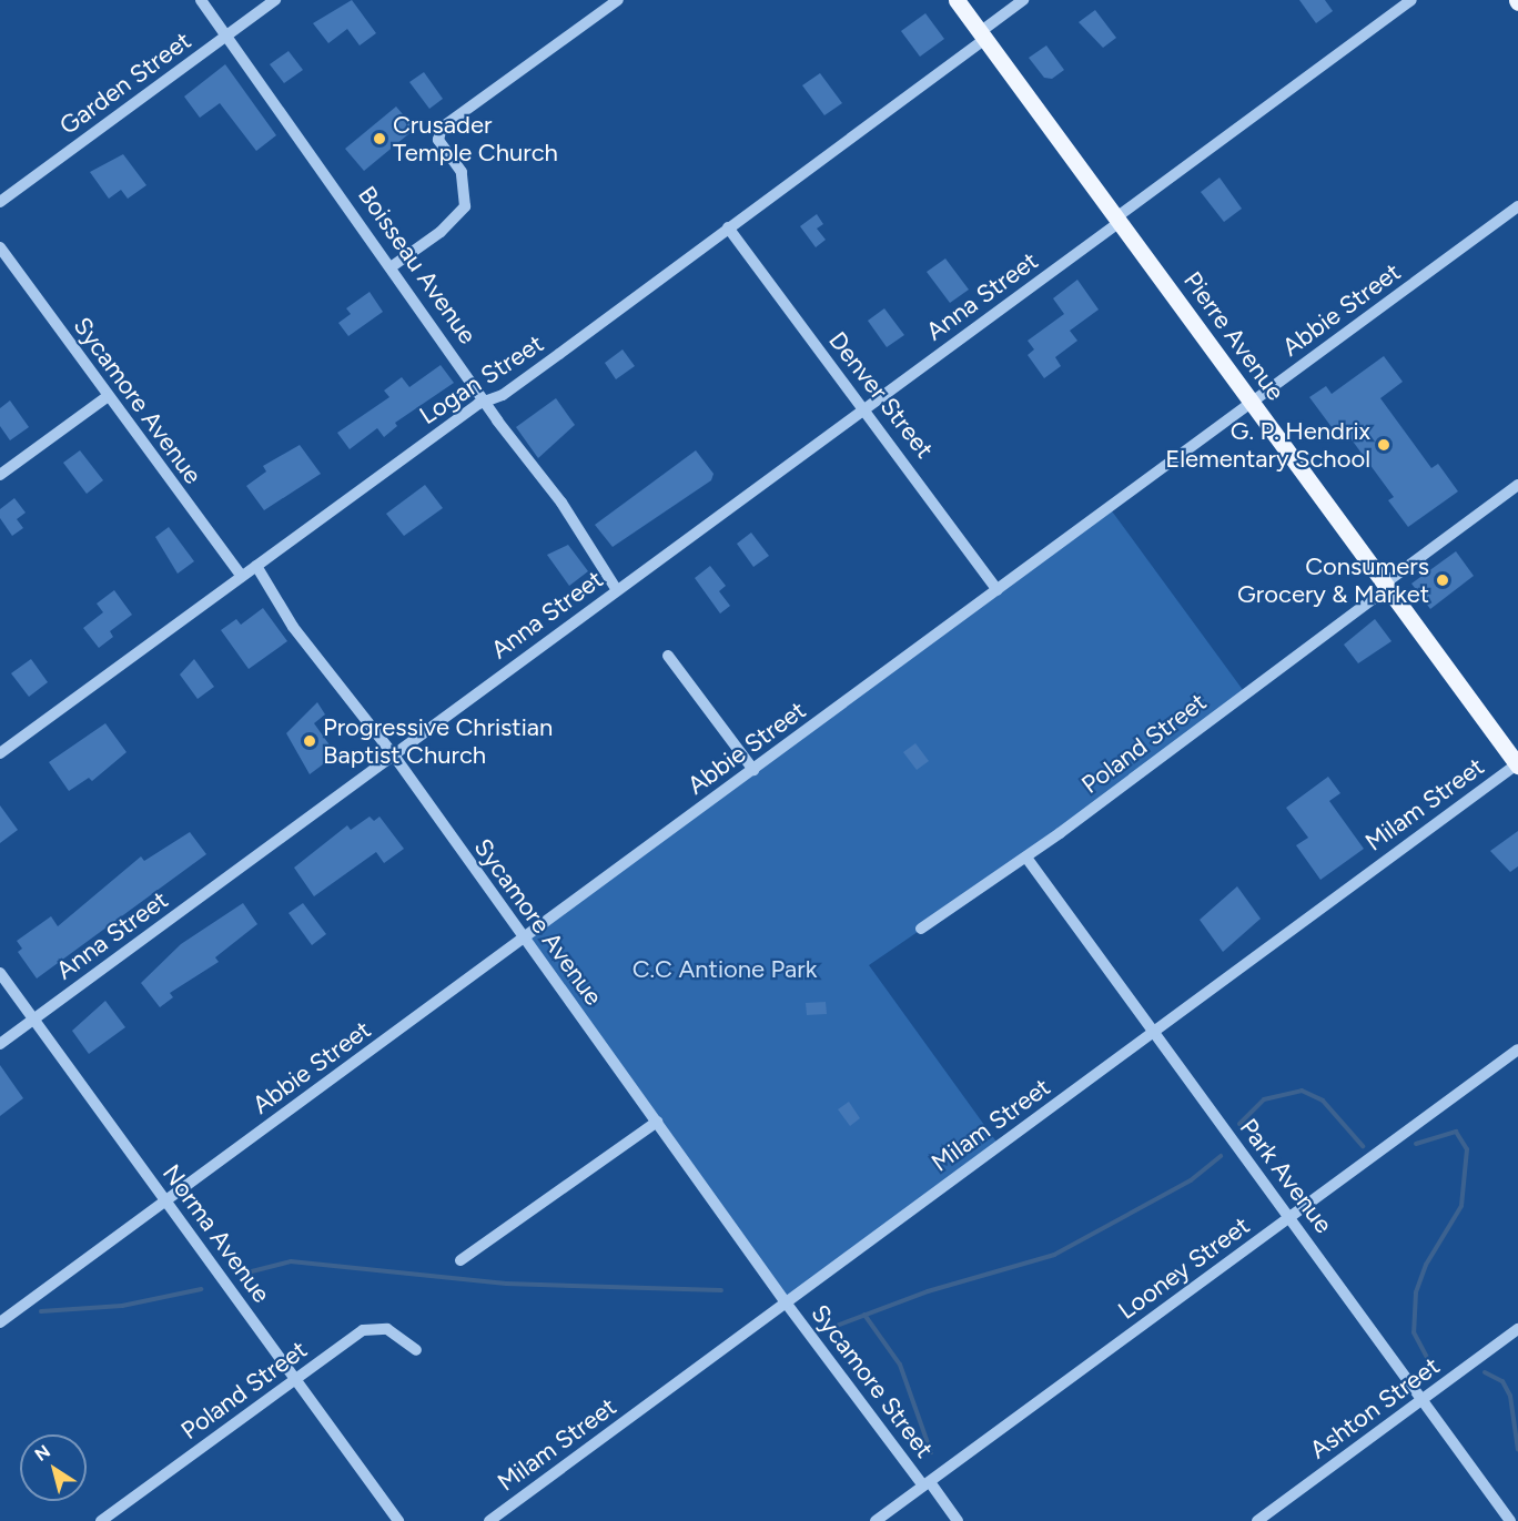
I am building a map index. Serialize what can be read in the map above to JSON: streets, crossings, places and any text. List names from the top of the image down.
{
  "streets": {
    "main road": ["Pierre Avenue"],
    "street": [
      "Garden Street",
      "Boisseau Avenue",
      "Anna Street",
      "Abbie Street",
      "Logan Street",
      "Denver Street",
      "Sycamore Avenue",
      "Poland Street",
      "Milam Street",
      "Park Avenue",
      "Norma Avenue",
      "Looney Street",
      "Sycamore Street",
      "Ashton Street"
    ]
  },
  "crossings": [
    ["Garden Street", "Boisseau Avenue"],
    ["Boisseau Avenue", "Anna Street"],
    ["Boisseau Avenue", "Logan Street"],
    ["Anna Street", "Pierre Avenue"],
    ["Anna Street", "Denver Street"],
    ["Anna Street", "Sycamore Avenue"],
    ["Anna Street", "Norma Avenue"],
    ["Abbie Street", "Pierre Avenue"],
    ["Abbie Street", "Denver Street"],
    ["Abbie Street", "Sycamore Avenue"],
    ["Abbie Street", "Norma Avenue"],
    ["Pierre Avenue", "Logan Street"],
    ["Pierre Avenue", "Poland Street"],
    ["Pierre Avenue", "Milam Street"],
    ["Logan Street", "Denver Street"],
    ["Logan Street", "Sycamore Avenue"],
    ["Sycamore Avenue", "Milam Street"],
    ["Sycamore Avenue", "Sycamore Street"],
    ["Poland Street", "Park Avenue"],
    ["Poland Street", "Norma Avenue"],
    ["Milam Street", "Park Avenue"],
    ["Milam Street", "Sycamore Street"],
    ["Park Avenue", "Looney Street"],
    ["Park Avenue", "Ashton Street"],
    ["Looney Street", "Sycamore Street"]
  ],
  "parks": ["C.C Antione Park"],
  "places": [
    "Crusader Temple Church",
    "G. P. Hendrix Elementary School",
    "Consumers Grocery & Market",
    "Progressive Christian Baptist Church"
  ],
  "north": "top left"
}
